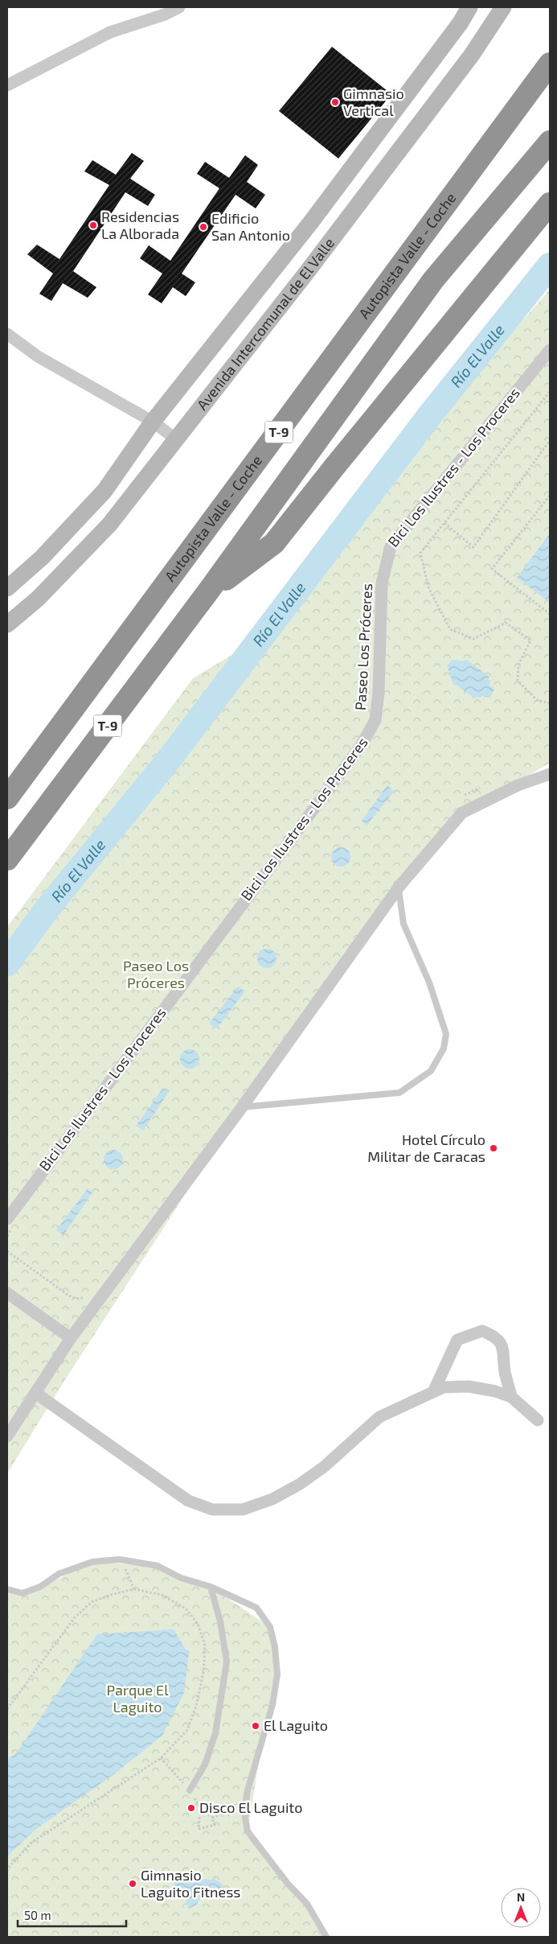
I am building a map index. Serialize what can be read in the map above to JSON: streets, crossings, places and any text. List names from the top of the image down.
{
  "streets": {
    "highway": ["Autopista Valle - Coche", "T-9"],
    "main road": ["Avenida Intercomunal de El Valle"],
    "street": ["Paseo Los Próceres"]
  },
  "water": ["Río El Valle"],
  "parks": ["Paseo Los Próceres", "Parque El Laguito"],
  "places": [
    "Gimnasio Vertical",
    "Residencias La Alborada",
    "Edificio San Antonio",
    "Hotel Círculo Militar de Caracas",
    "El Laguito",
    "Disco El Laguito",
    "Gimnasio Laguito Fitness"
  ],
  "scale_bar": "50 m",
  "north": "top"
}
